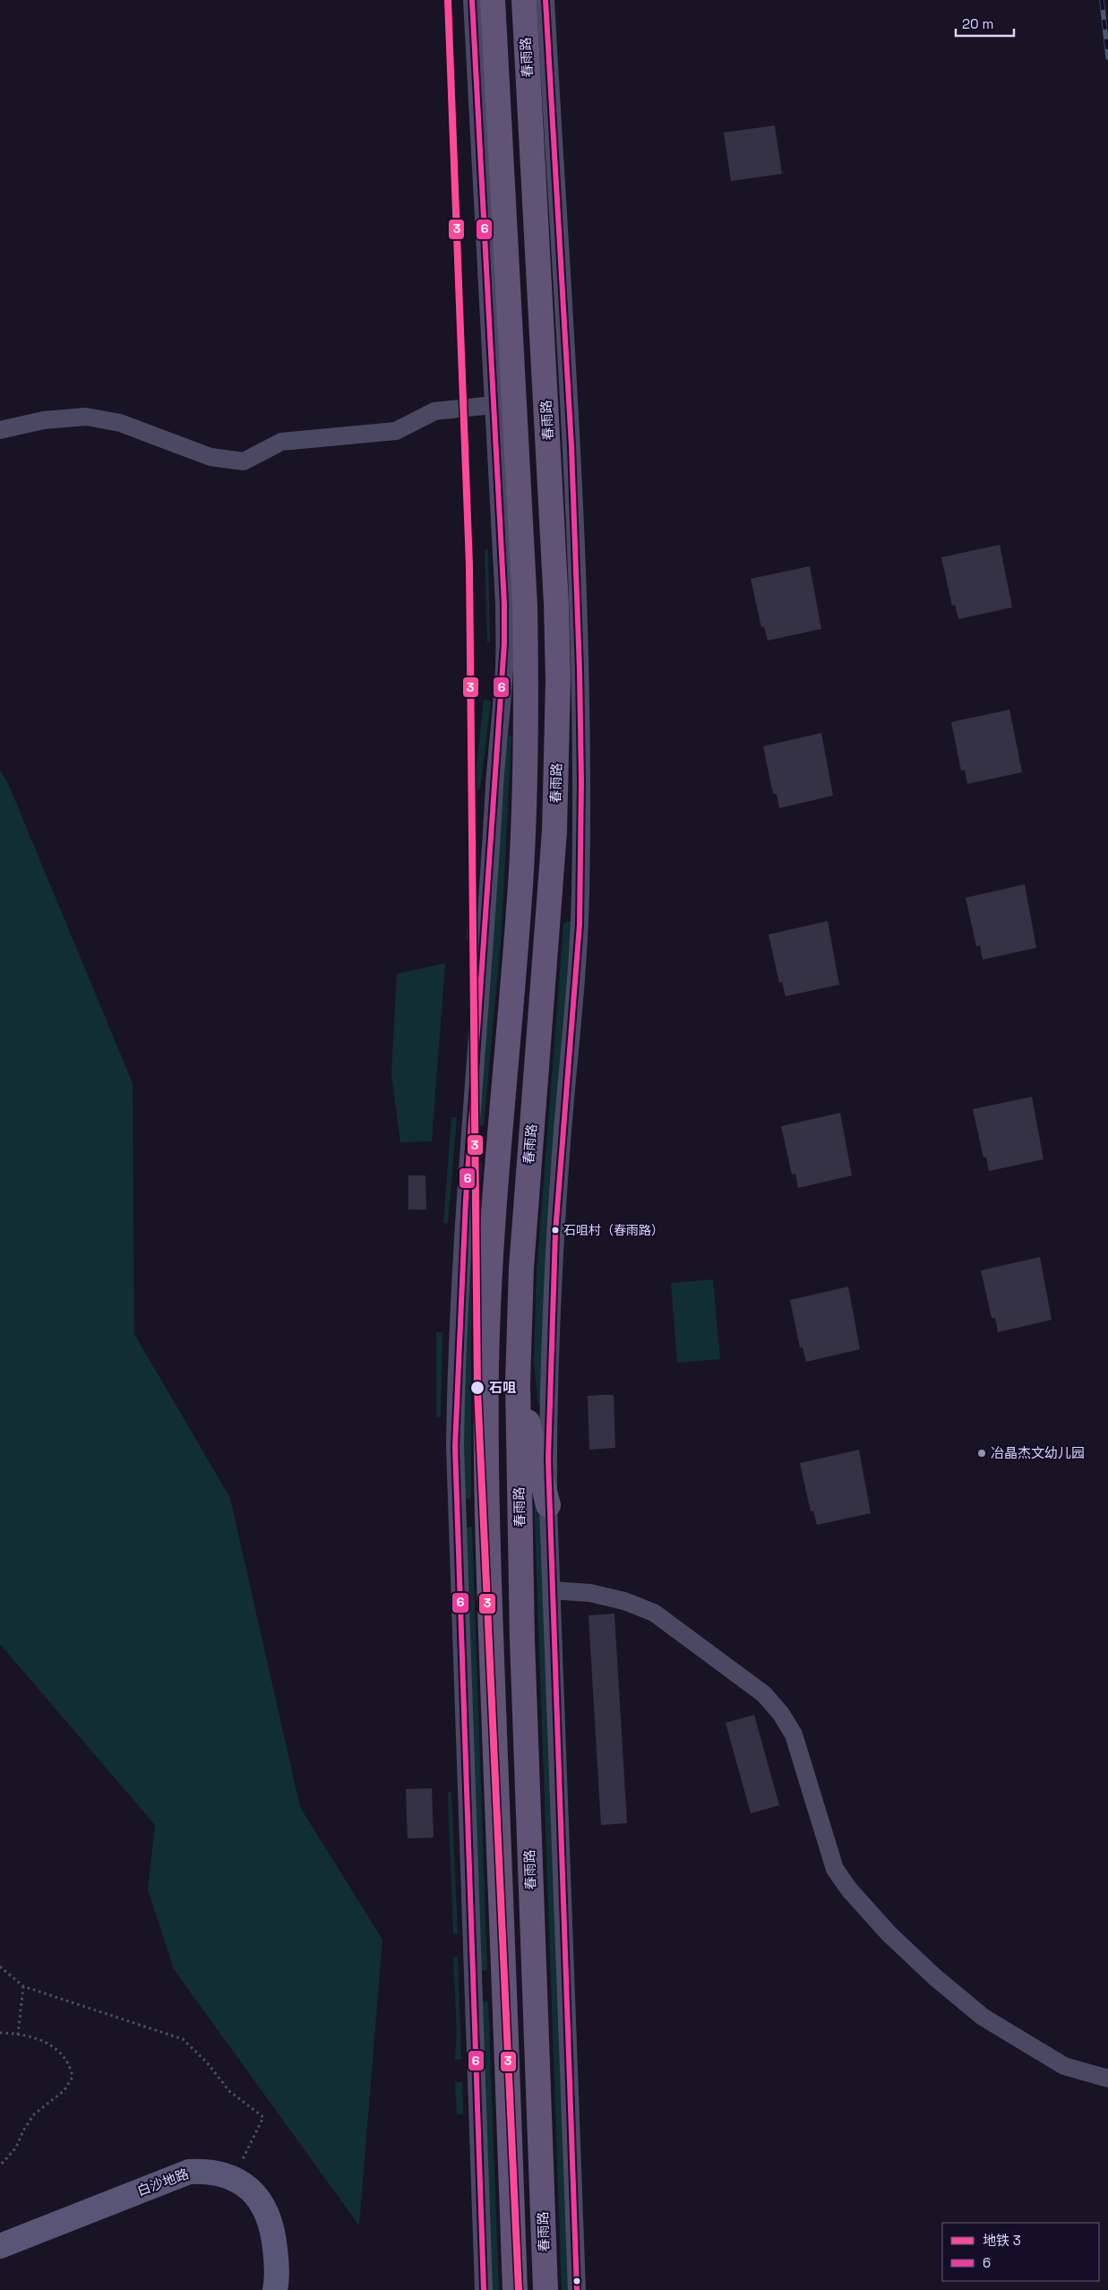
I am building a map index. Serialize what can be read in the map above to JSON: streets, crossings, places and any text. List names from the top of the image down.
{
  "streets": {
    "main road": ["春雨路"],
    "street": ["白沙地路"]
  },
  "places": ["石咀村（春雨路）", "石咀", "冶晶杰文幼儿园"],
  "lines": ["metro line 3", "transit line 6"],
  "legend": ["地铁 3", "6"],
  "scale_bar": "20 m"
}
